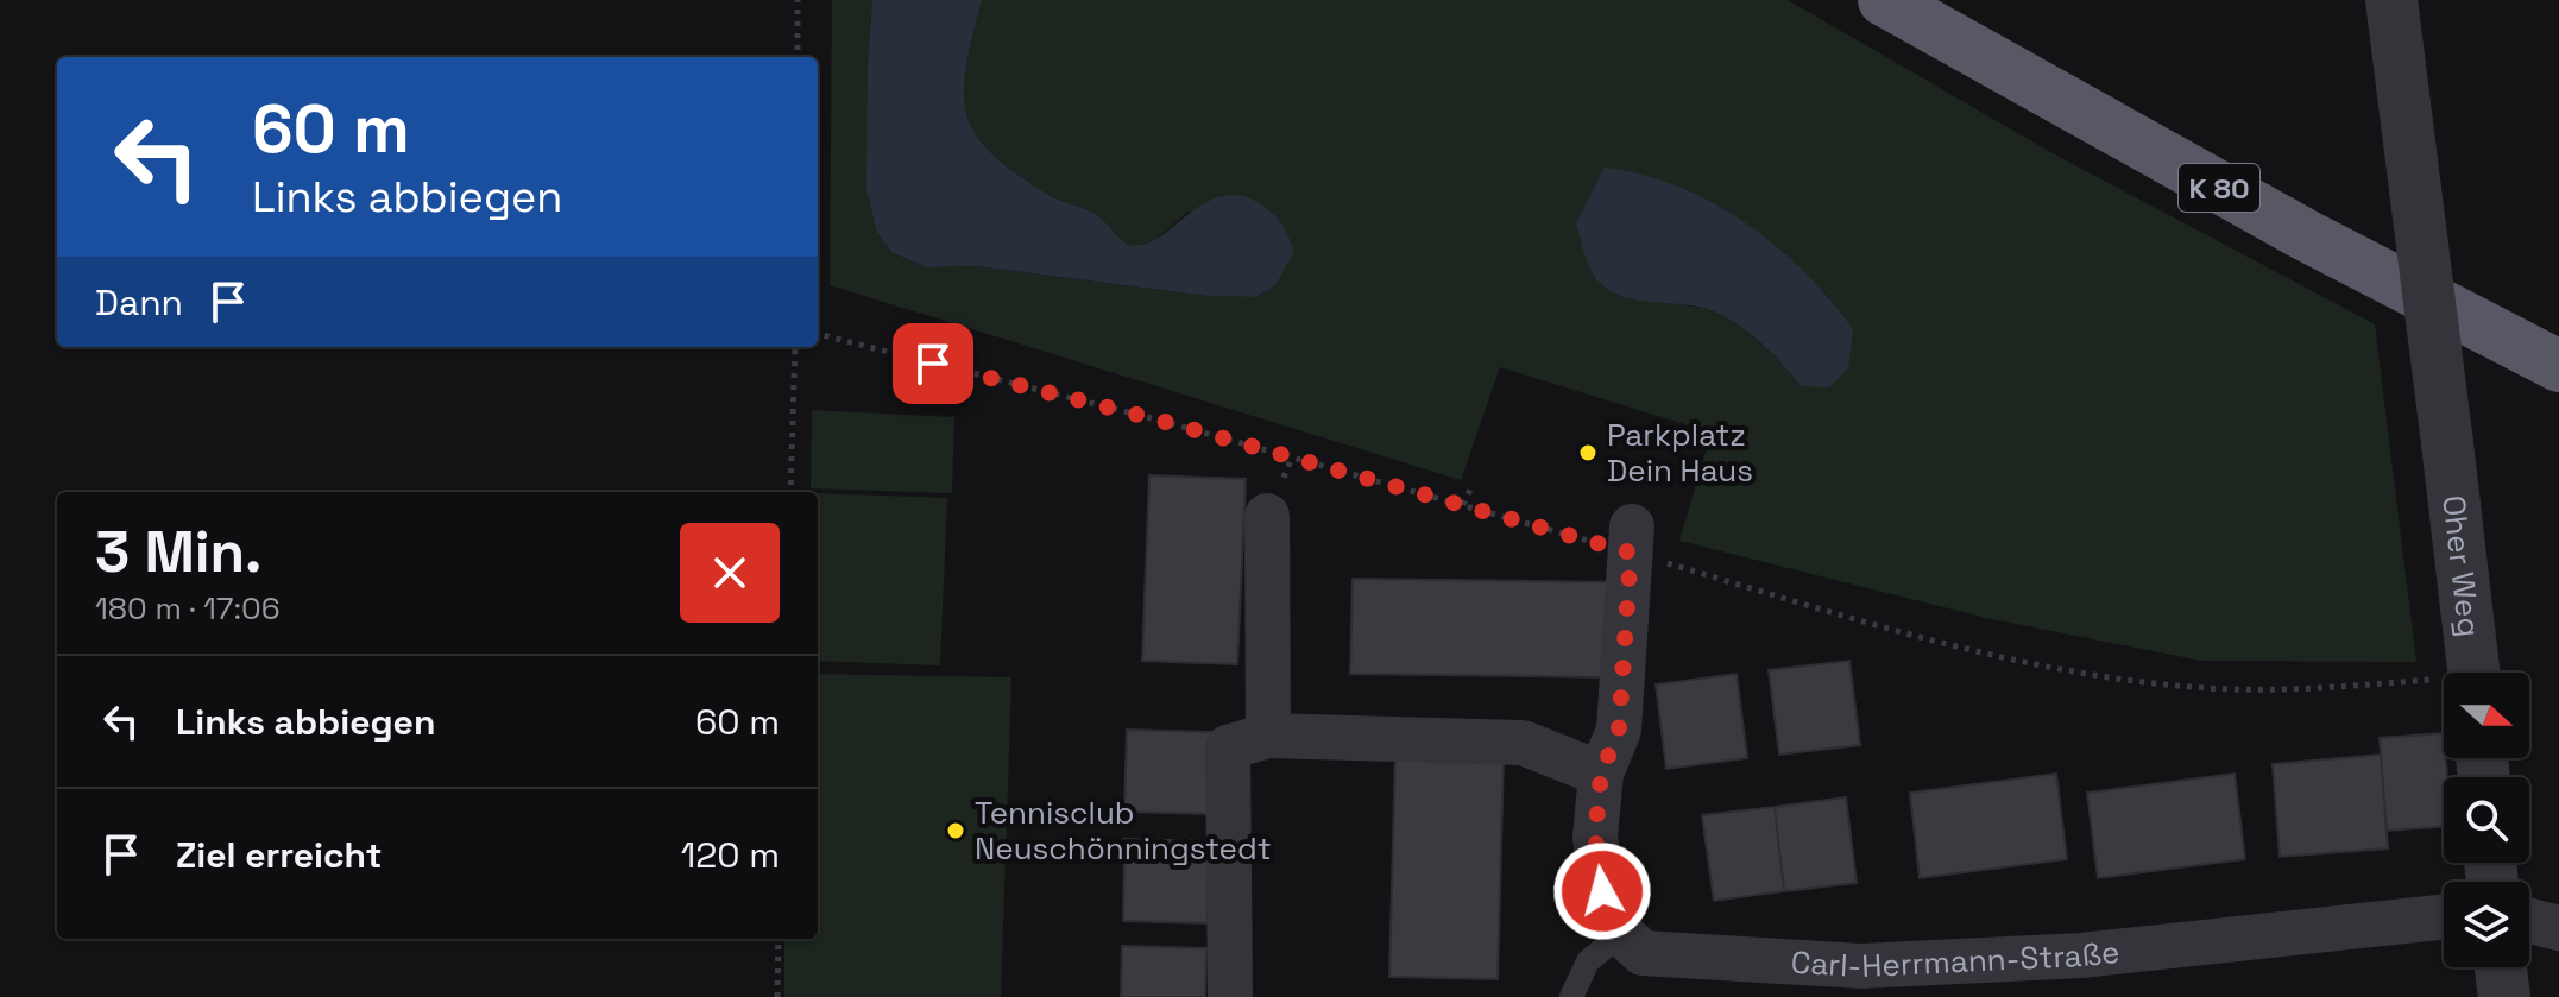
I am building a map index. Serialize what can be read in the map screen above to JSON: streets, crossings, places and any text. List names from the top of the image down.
{
  "streets": {
    "highway": ["K 80"],
    "street": ["Oher Weg", "Carl-Herrmann-Straße"]
  },
  "places": ["Parkplatz Dein Haus", "Tennisclub Neuschönningstedt"],
  "north": "right",
  "page": {
    "turn": ["60 m", "Links abbiegen"],
    "then": "Dann",
    "heading": ["3 Min.", "180 m · 17:06"],
    "list": [
      {
        "name": "Links abbiegen",
        "value": "60 m"
      },
      {
        "name": "Ziel erreicht",
        "value": "120 m"
      }
    ]
  }
}
